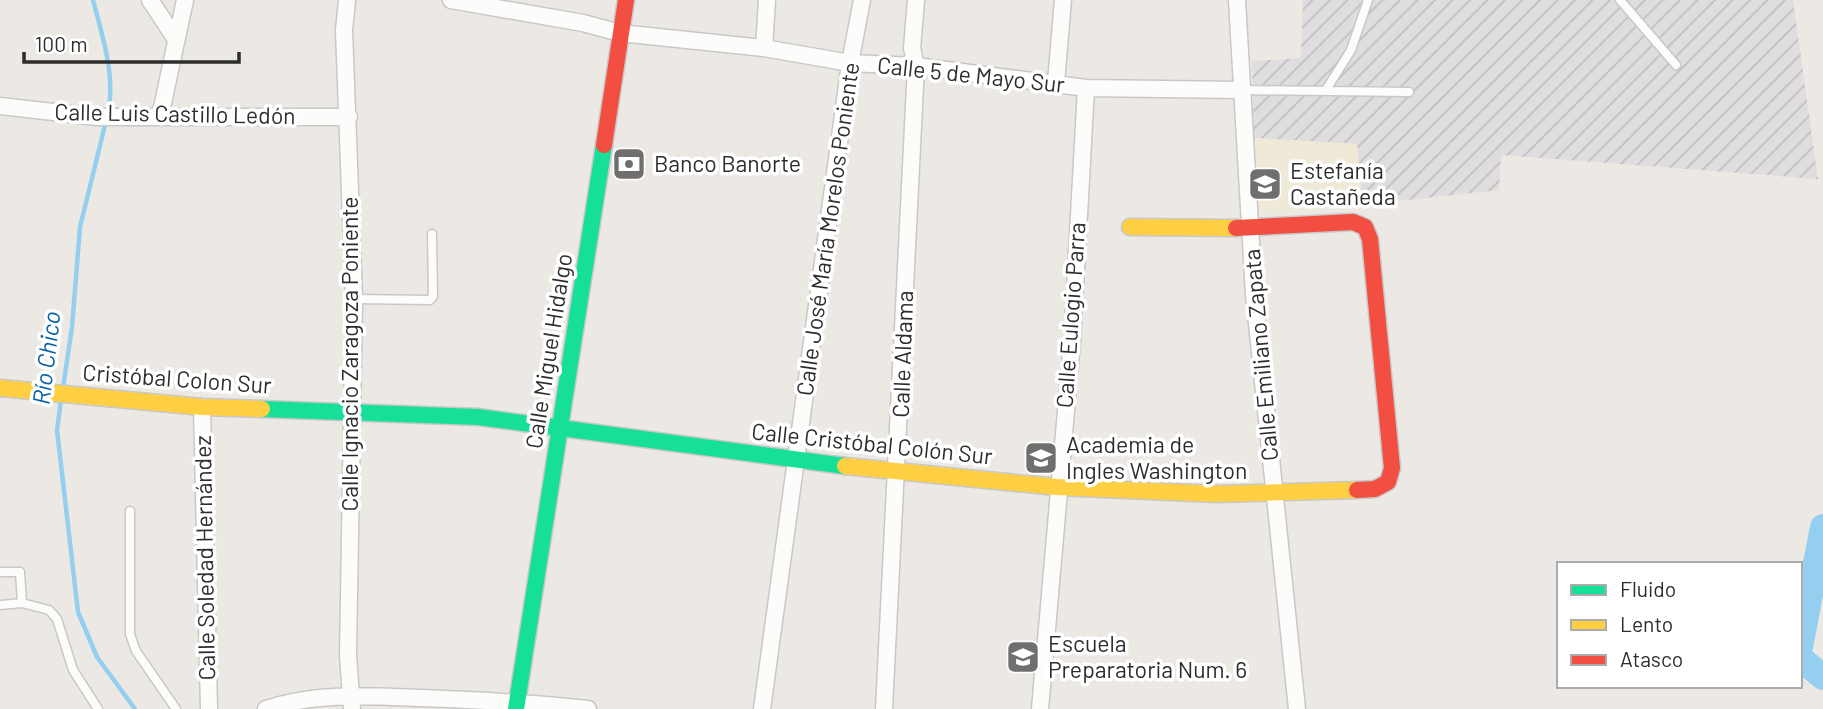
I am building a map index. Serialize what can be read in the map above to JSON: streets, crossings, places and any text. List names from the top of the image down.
{
  "streets": {
    "street": [
      "Calle 5 de Mayo Sur",
      "Calle Luis Castillo Ledón",
      "Calle José María Morelos Poniente",
      "Calle Eulogio Parra",
      "Calle Miguel Hidalgo",
      "Calle Ignacio Zaragoza Poniente",
      "Calle Aldama",
      "Calle Emiliano Zapata",
      "Cristóbal Colon Sur",
      "Calle Cristóbal Colón Sur",
      "Calle Soledad Hernández"
    ]
  },
  "crossings": [
    ["Calle 5 de Mayo Sur", "Calle José María Morelos Poniente"],
    ["Calle 5 de Mayo Sur", "Calle Eulogio Parra"],
    ["Calle 5 de Mayo Sur", "Calle Miguel Hidalgo"],
    ["Calle 5 de Mayo Sur", "Calle Aldama"],
    ["Calle 5 de Mayo Sur", "Calle Emiliano Zapata"],
    ["Calle Luis Castillo Ledón", "Calle Ignacio Zaragoza Poniente"],
    ["Calle José María Morelos Poniente", "Calle Cristóbal Colón Sur"],
    ["Calle Eulogio Parra", "Calle Cristóbal Colón Sur"],
    ["Calle Miguel Hidalgo", "Cristóbal Colon Sur"],
    ["Calle Miguel Hidalgo", "Calle Cristóbal Colón Sur"],
    ["Calle Ignacio Zaragoza Poniente", "Cristóbal Colon Sur"],
    ["Calle Aldama", "Calle Cristóbal Colón Sur"],
    ["Calle Emiliano Zapata", "Calle Cristóbal Colón Sur"],
    ["Cristóbal Colon Sur", "Calle Cristóbal Colón Sur"],
    ["Cristóbal Colon Sur", "Calle Soledad Hernández"]
  ],
  "water": ["Río Chico"],
  "places": {
    "bank": ["Banco Banorte"],
    "school or university": ["Estefanía Castañeda", "Academia de Ingles Washington", "Escuela Preparatoria Num. 6"]
  },
  "legend": ["Fluido", "Lento", "Atasco"],
  "scale_bar": "100 m"
}
